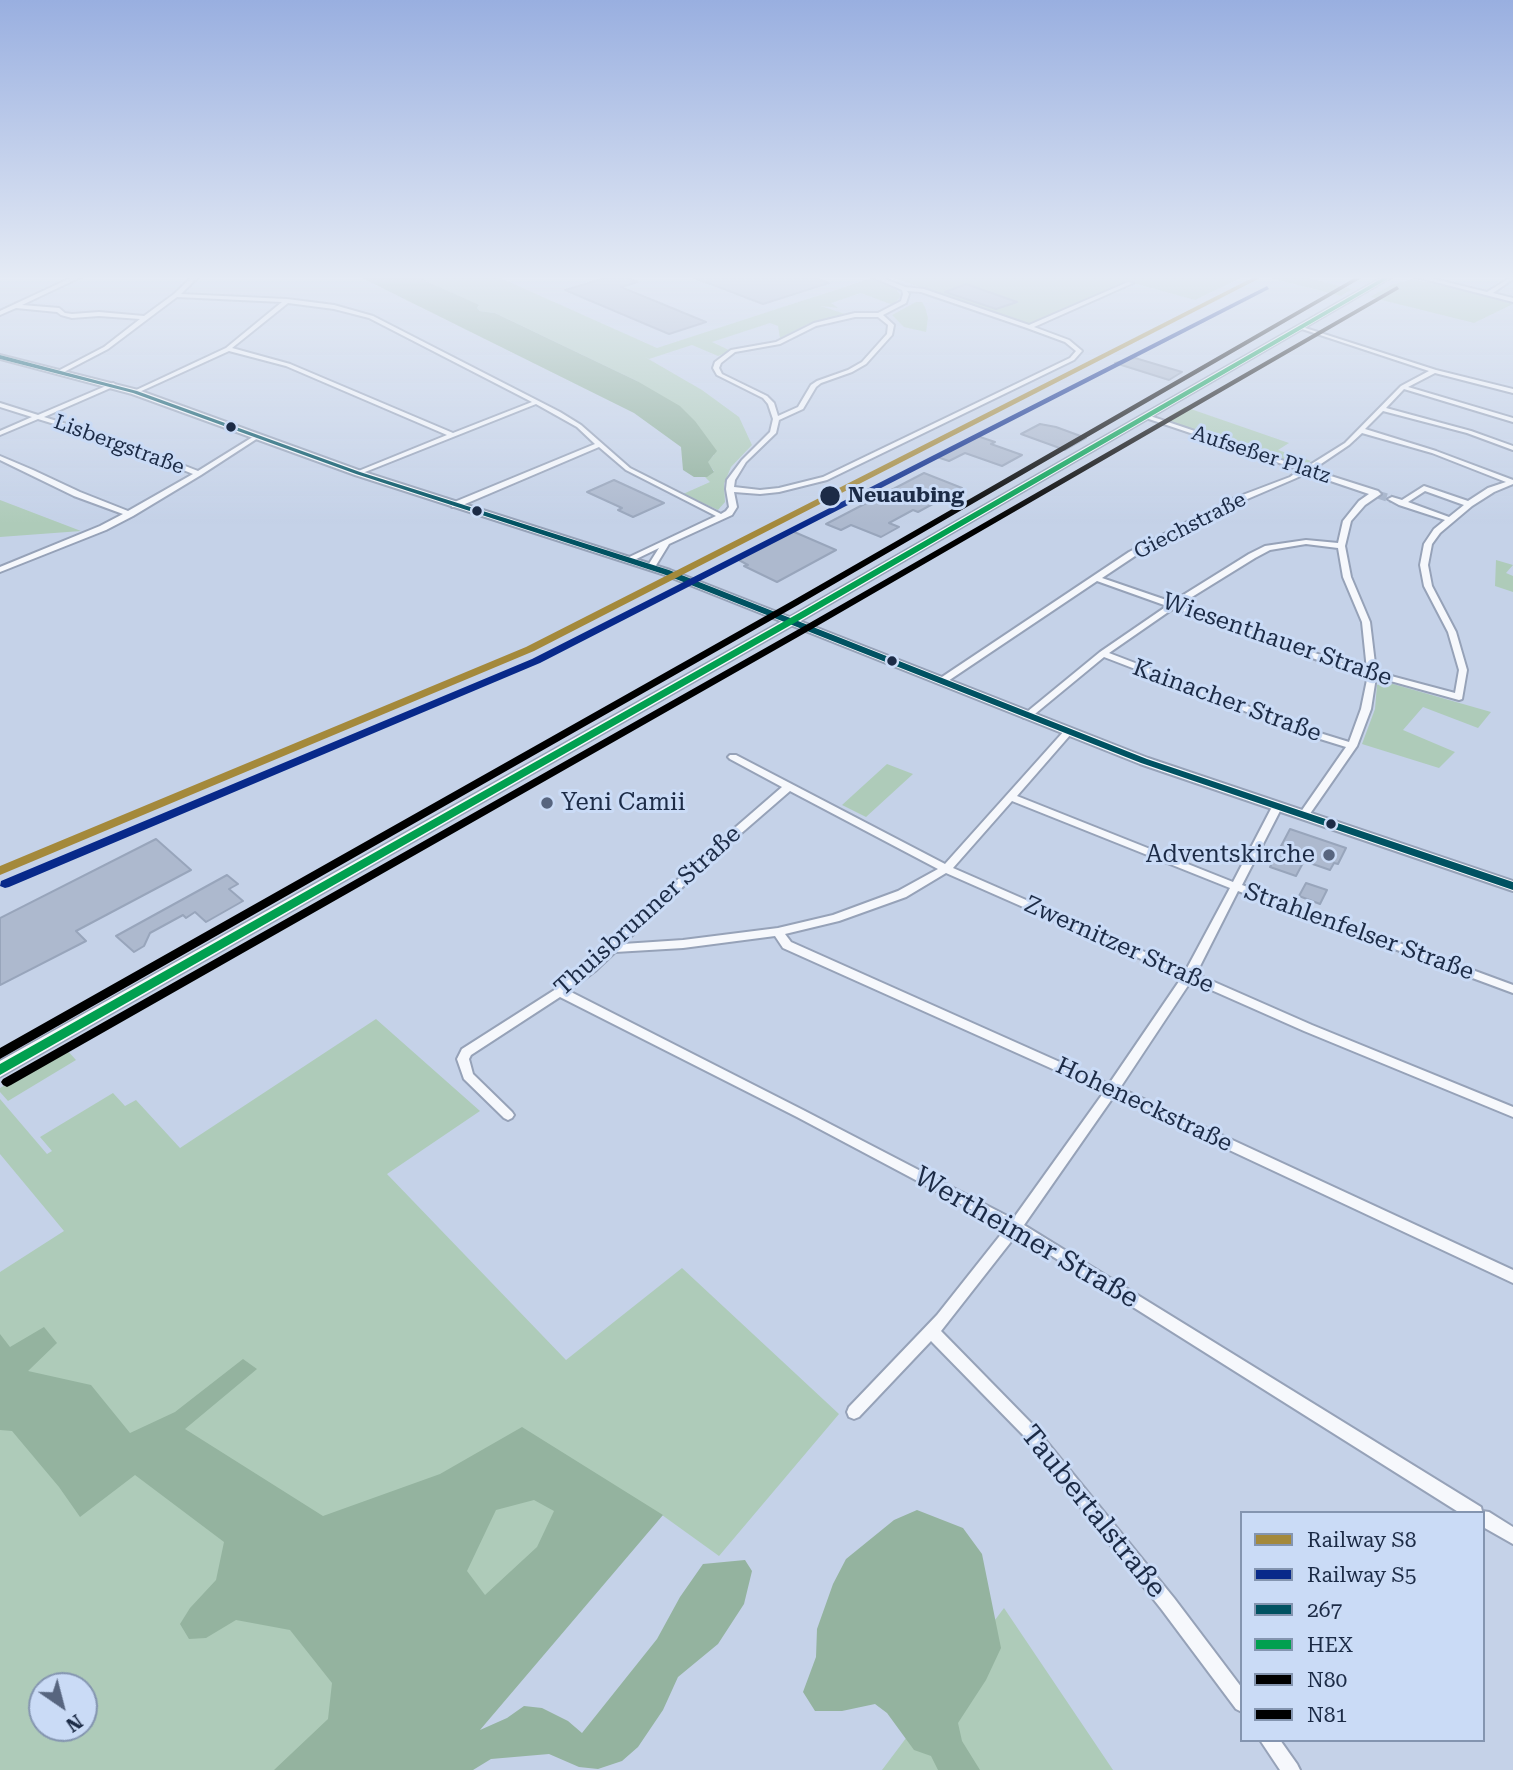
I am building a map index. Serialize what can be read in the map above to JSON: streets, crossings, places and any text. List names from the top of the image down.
{
  "streets": {
    "street": [
      "Lisbergstraße",
      "Aufseßer Platz",
      "Giechstraße",
      "Wiesenthauer Straße",
      "Kainacher Straße",
      "Thuisbrunner Straße",
      "Strahlenfelser Straße",
      "Zwernitzer Straße",
      "Hoheneckstraße",
      "Wertheimer Straße",
      "Taubertalstraße"
    ]
  },
  "crossings": [
    ["Aufseßer Platz", "Giechstraße"],
    ["Giechstraße", "Wiesenthauer Straße"],
    ["Thuisbrunner Straße", "Zwernitzer Straße"],
    ["Thuisbrunner Straße", "Wertheimer Straße"]
  ],
  "places": ["Neuaubing", "Yeni Camii", "Adventskirche"],
  "lines": [
    "rail line S8",
    "rail line S5",
    "transit line 267",
    "transit line HEX",
    "transit line N80",
    "transit line N81"
  ],
  "legend": [
    "Railway S8",
    "Railway S5",
    "267",
    "HEX",
    "N80",
    "N81"
  ],
  "north": "bottom right"
}
